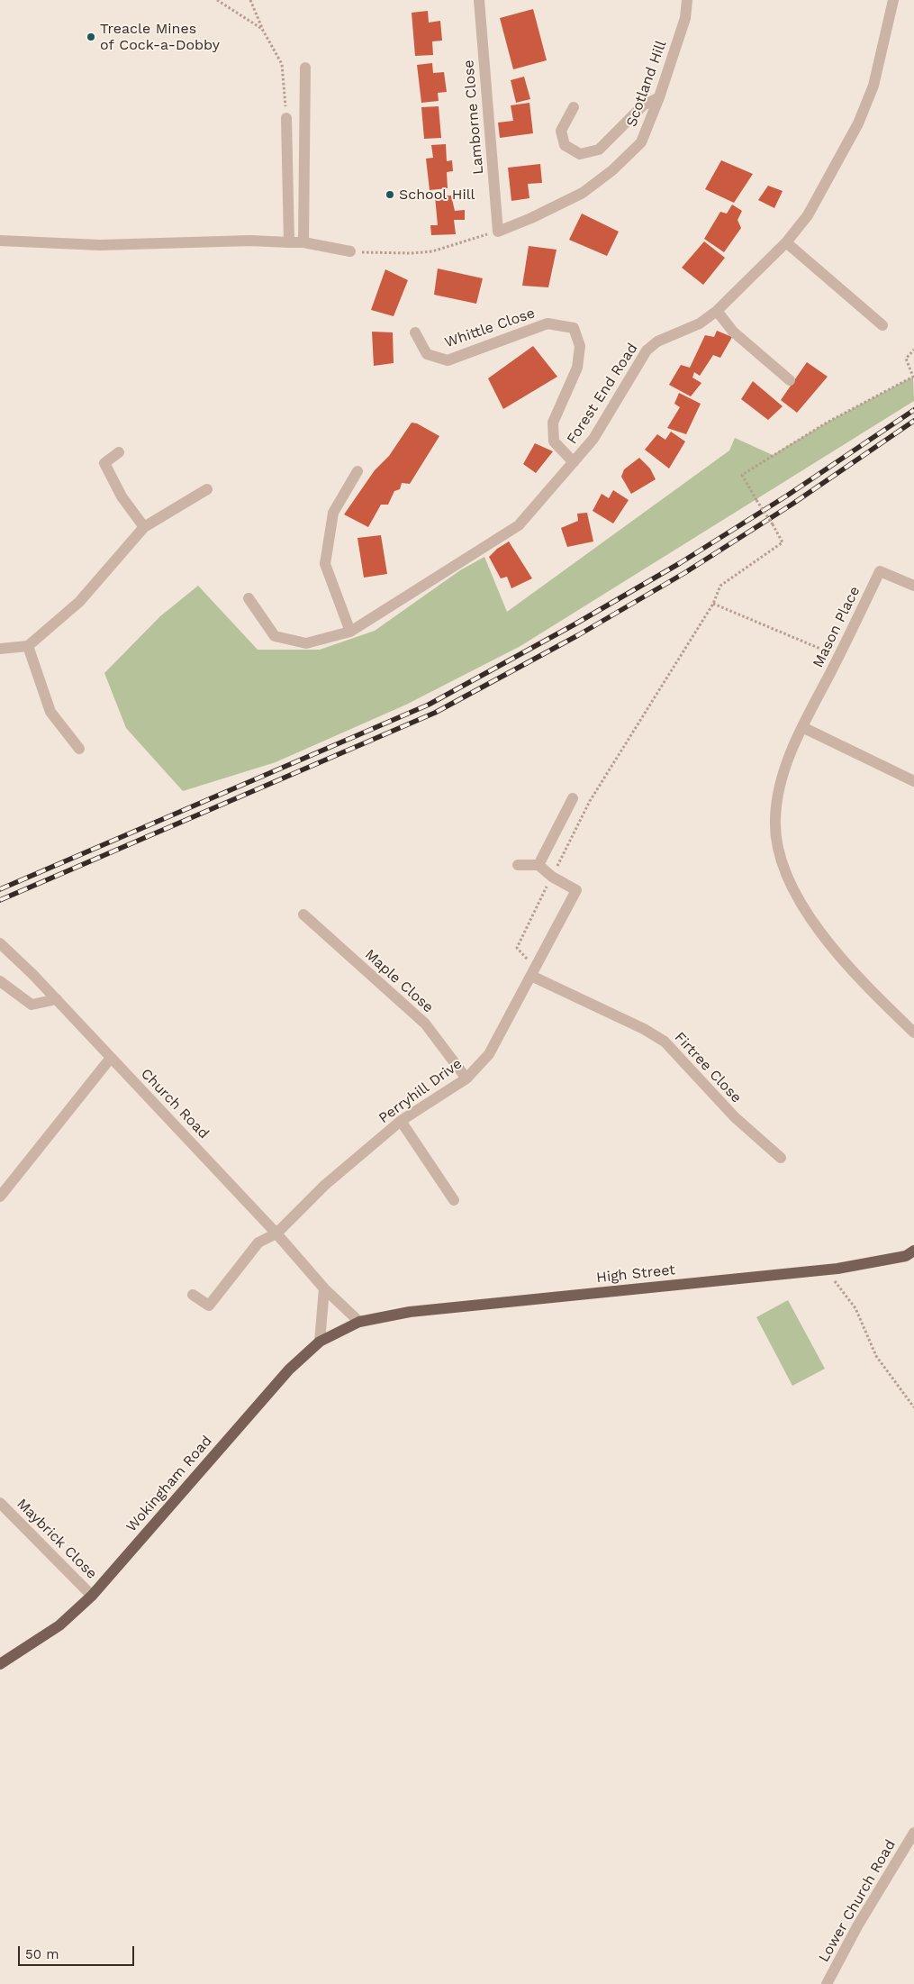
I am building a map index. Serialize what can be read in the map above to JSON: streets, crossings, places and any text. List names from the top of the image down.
{
  "streets": {
    "main road": ["High Street", "Wokingham Road"],
    "street": [
      "Scotland Hill",
      "Lamborne Close",
      "Whittle Close",
      "Forest End Road",
      "Mason Place",
      "Maple Close",
      "Firtree Close",
      "Perryhill Drive",
      "Church Road",
      "Maybrick Close",
      "Lower Church Road"
    ]
  },
  "crossings": [
    ["Scotland Hill", "Lamborne Close"],
    ["Whittle Close", "Forest End Road"],
    ["Maple Close", "Perryhill Drive"],
    ["Firtree Close", "Perryhill Drive"],
    ["Perryhill Drive", "Church Road"],
    ["Church Road", "High Street"],
    ["Church Road", "Wokingham Road"],
    ["High Street", "Wokingham Road"],
    ["Wokingham Road", "Maybrick Close"]
  ],
  "places": ["Treacle Mines of Cock-a-Dobby", "School Hill"],
  "scale_bar": "50 m"
}
